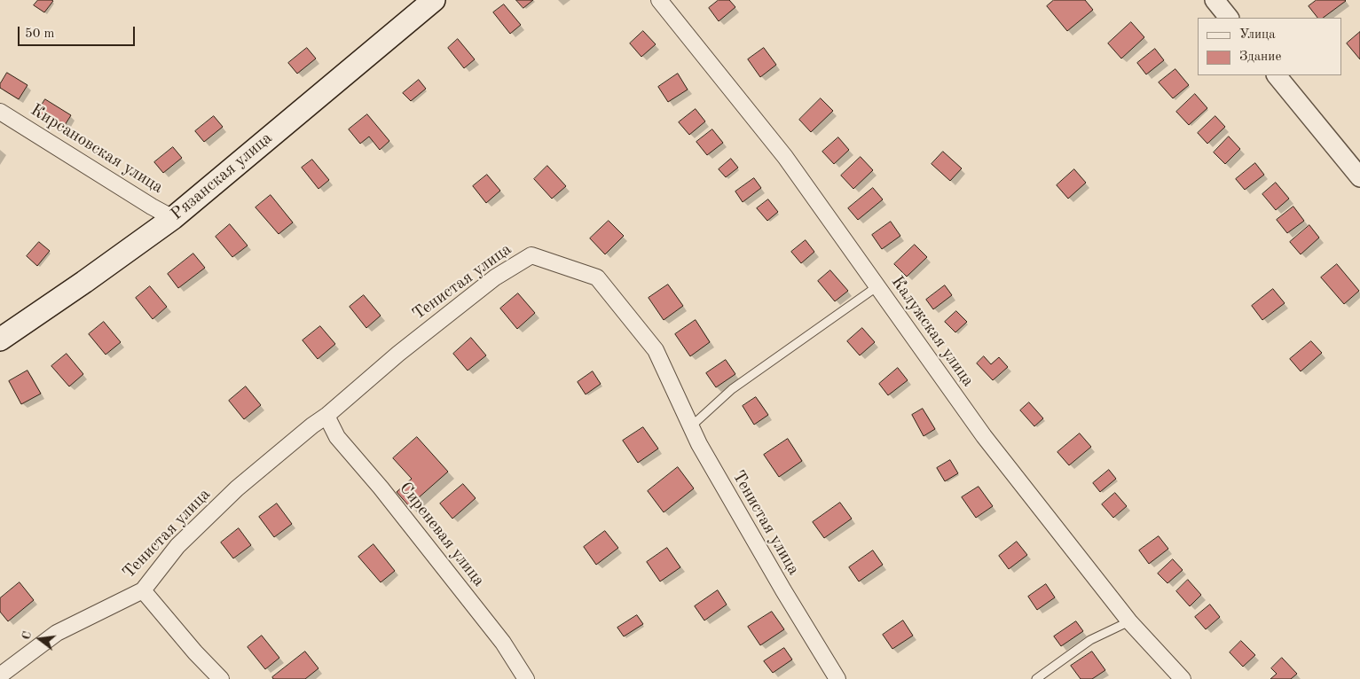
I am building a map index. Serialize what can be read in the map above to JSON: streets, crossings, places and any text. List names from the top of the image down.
{
  "streets": {
    "main road": ["Рязанская улица"],
    "street": [
      "Кирсановская улица",
      "Тенистая улица",
      "Калужская улица",
      "Сиреневая улица"
    ]
  },
  "crossings": [
    ["Кирсановская улица", "Рязанская улица"],
    ["Тенистая улица", "Сиреневая улица"]
  ],
  "legend": ["Улица", "Здание"],
  "scale_bar": "50 m",
  "north": "left"
}
